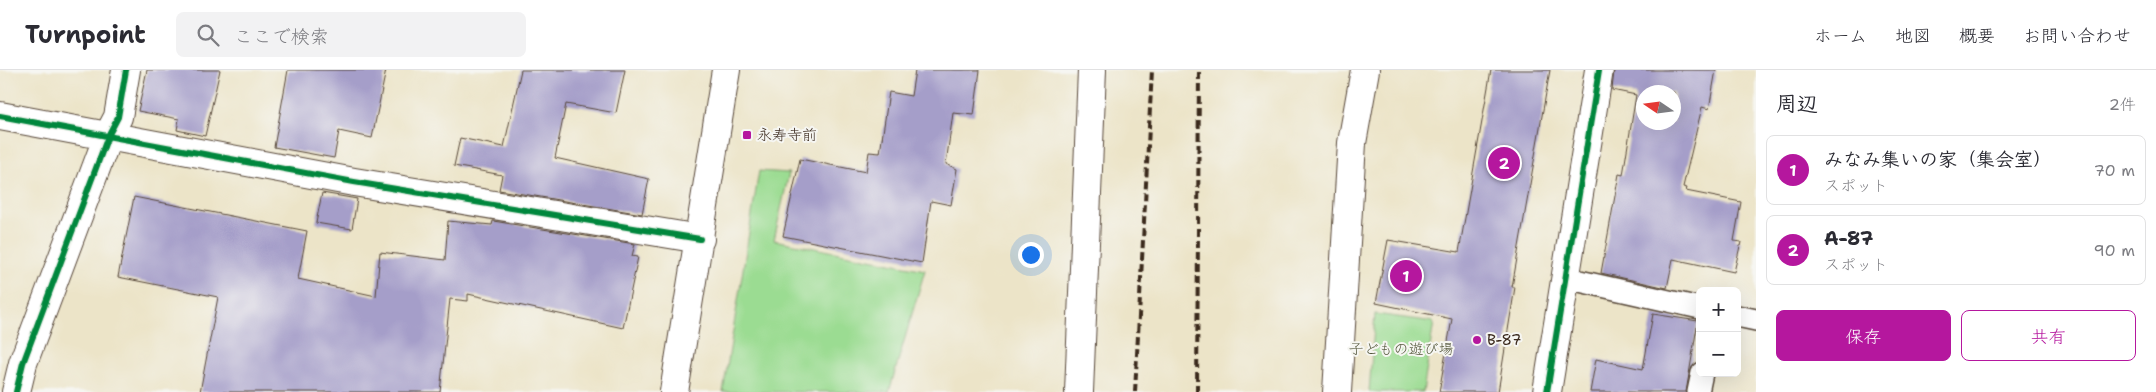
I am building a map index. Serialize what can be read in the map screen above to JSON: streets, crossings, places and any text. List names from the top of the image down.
{
  "parks": ["子どもの遊び場"],
  "places": {
    "transit": ["永寿寺前"],
    "other": ["B-87"]
  },
  "north": "left",
  "page": {
    "header": "Turnpoint",
    "search": "ここで検索",
    "nav": [
      "ホーム",
      "地図",
      "概要",
      "お問い合わせ"
    ],
    "heading": ["周辺", "2件"],
    "list": [
      {
        "mark": "1",
        "name": "みなみ集いの家（集会室）",
        "note": "スポット",
        "value": "70 m"
      },
      {
        "mark": "2",
        "name": "A-87",
        "note": "スポット",
        "value": "90 m"
      }
    ],
    "pins": ["2", "1"],
    "map_buttons": ["+", "−"],
    "buttons": ["保存", "共有"]
  }
}
